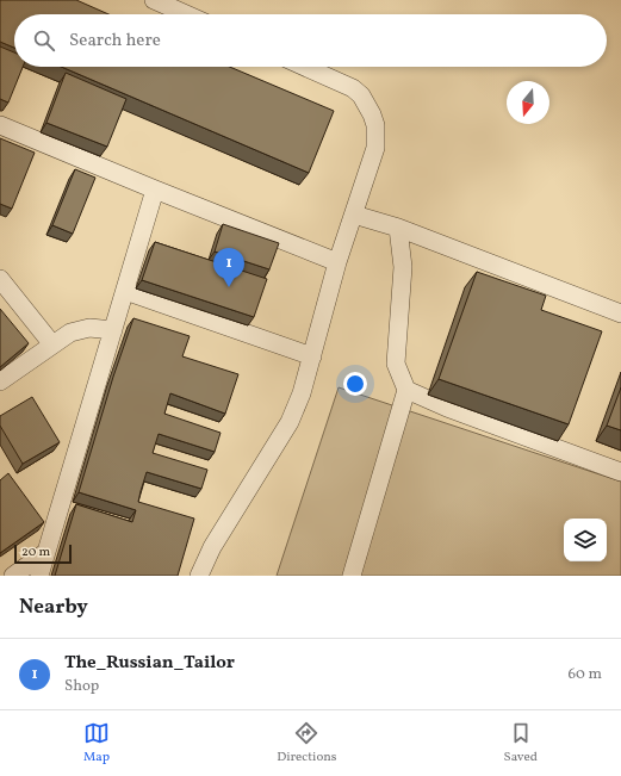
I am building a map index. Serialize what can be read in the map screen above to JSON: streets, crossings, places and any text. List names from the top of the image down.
{
  "scale_bar": "20 m",
  "north": "bottom",
  "page": {
    "search": "Search here",
    "pins": "1",
    "scale": "20 m",
    "heading": "Nearby",
    "list": [
      {
        "mark": "1",
        "name": "The_Russian_Tailor",
        "note": "Shop",
        "value": "60 m"
      }
    ],
    "nav": ["Map", "Directions", "Saved"]
  }
}
